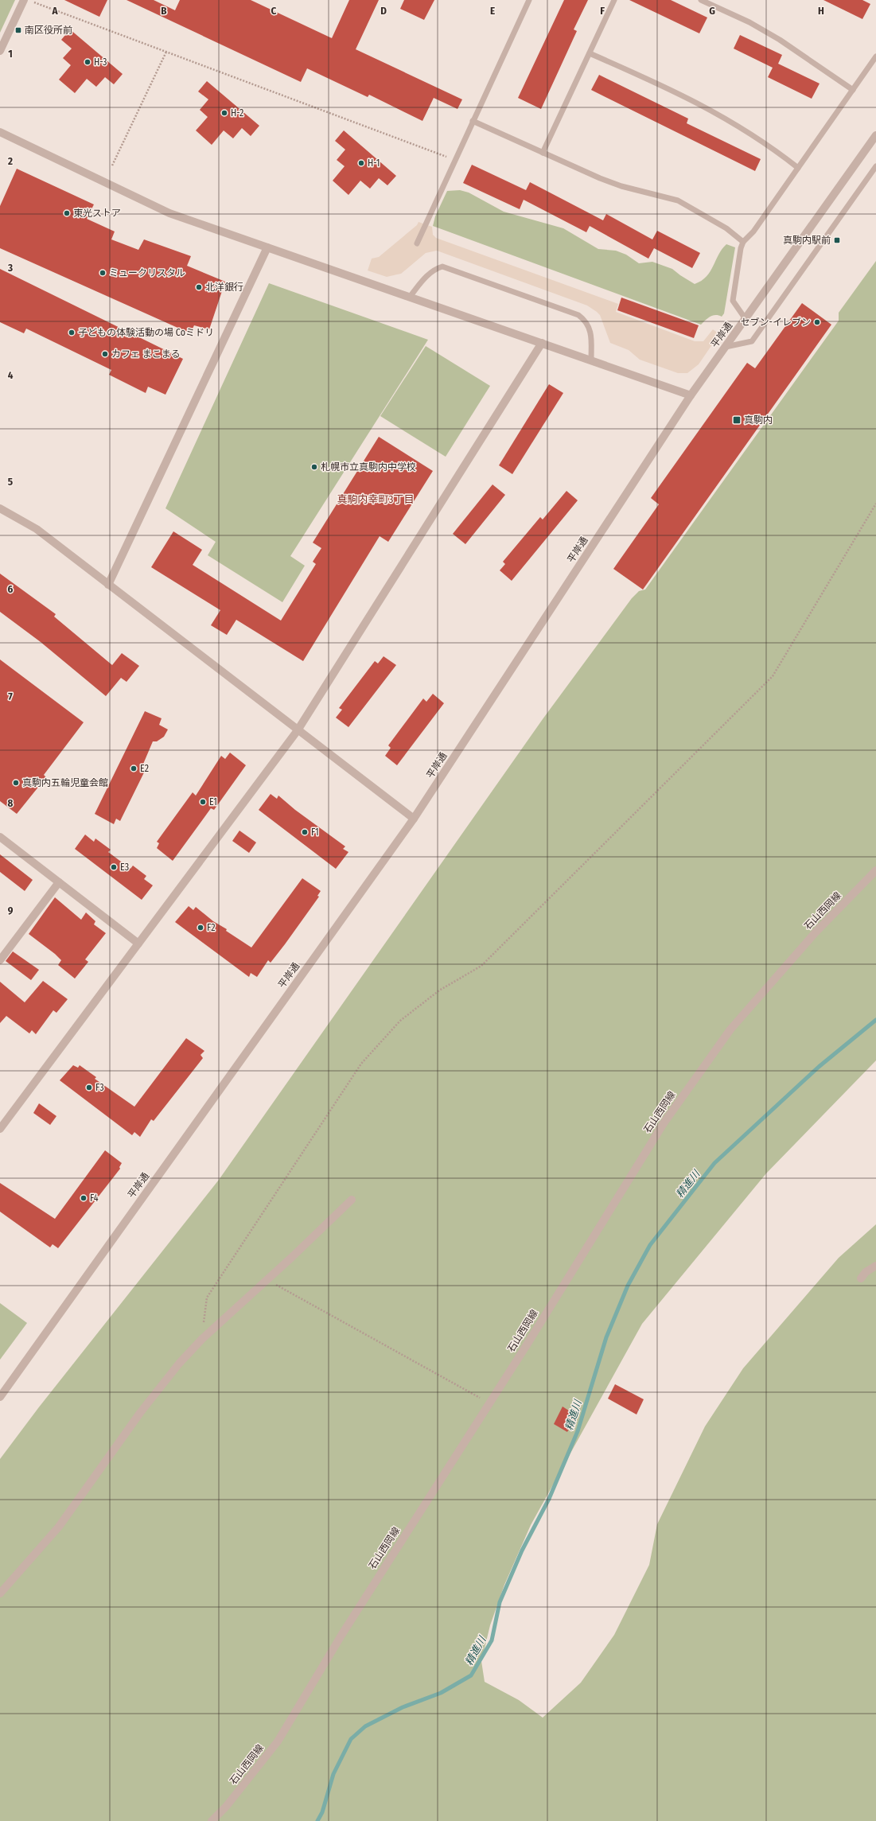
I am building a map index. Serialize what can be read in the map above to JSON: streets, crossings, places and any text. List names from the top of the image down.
{
  "streets": {
    "street": ["平岸通", "石山西岡線"]
  },
  "districts": ["真駒内幸町3丁目"],
  "water": ["精進川"],
  "places": {
    "transit": ["南区役所前", "真駒内駅前", "真駒内"],
    "other": [
      "H-3",
      "H-2",
      "H-1",
      "東光ストア",
      "ミュークリスタル",
      "北洋銀行",
      "セブン-イレブン",
      "子どもの体験活動の場 Coミドリ",
      "カフェ まこまる",
      "札幌市立真駒内中学校",
      "E2",
      "真駒内五輪児童会館",
      "E1",
      "F1",
      "E3",
      "F2",
      "F3",
      "F4"
    ]
  },
  "grid": {
    "columns": [
      "A",
      "B",
      "C",
      "D",
      "E",
      "F",
      "G",
      "H"
    ],
    "rows": [
      "1",
      "2",
      "3",
      "4",
      "5",
      "6",
      "7",
      "8",
      "9"
    ]
  }
}
